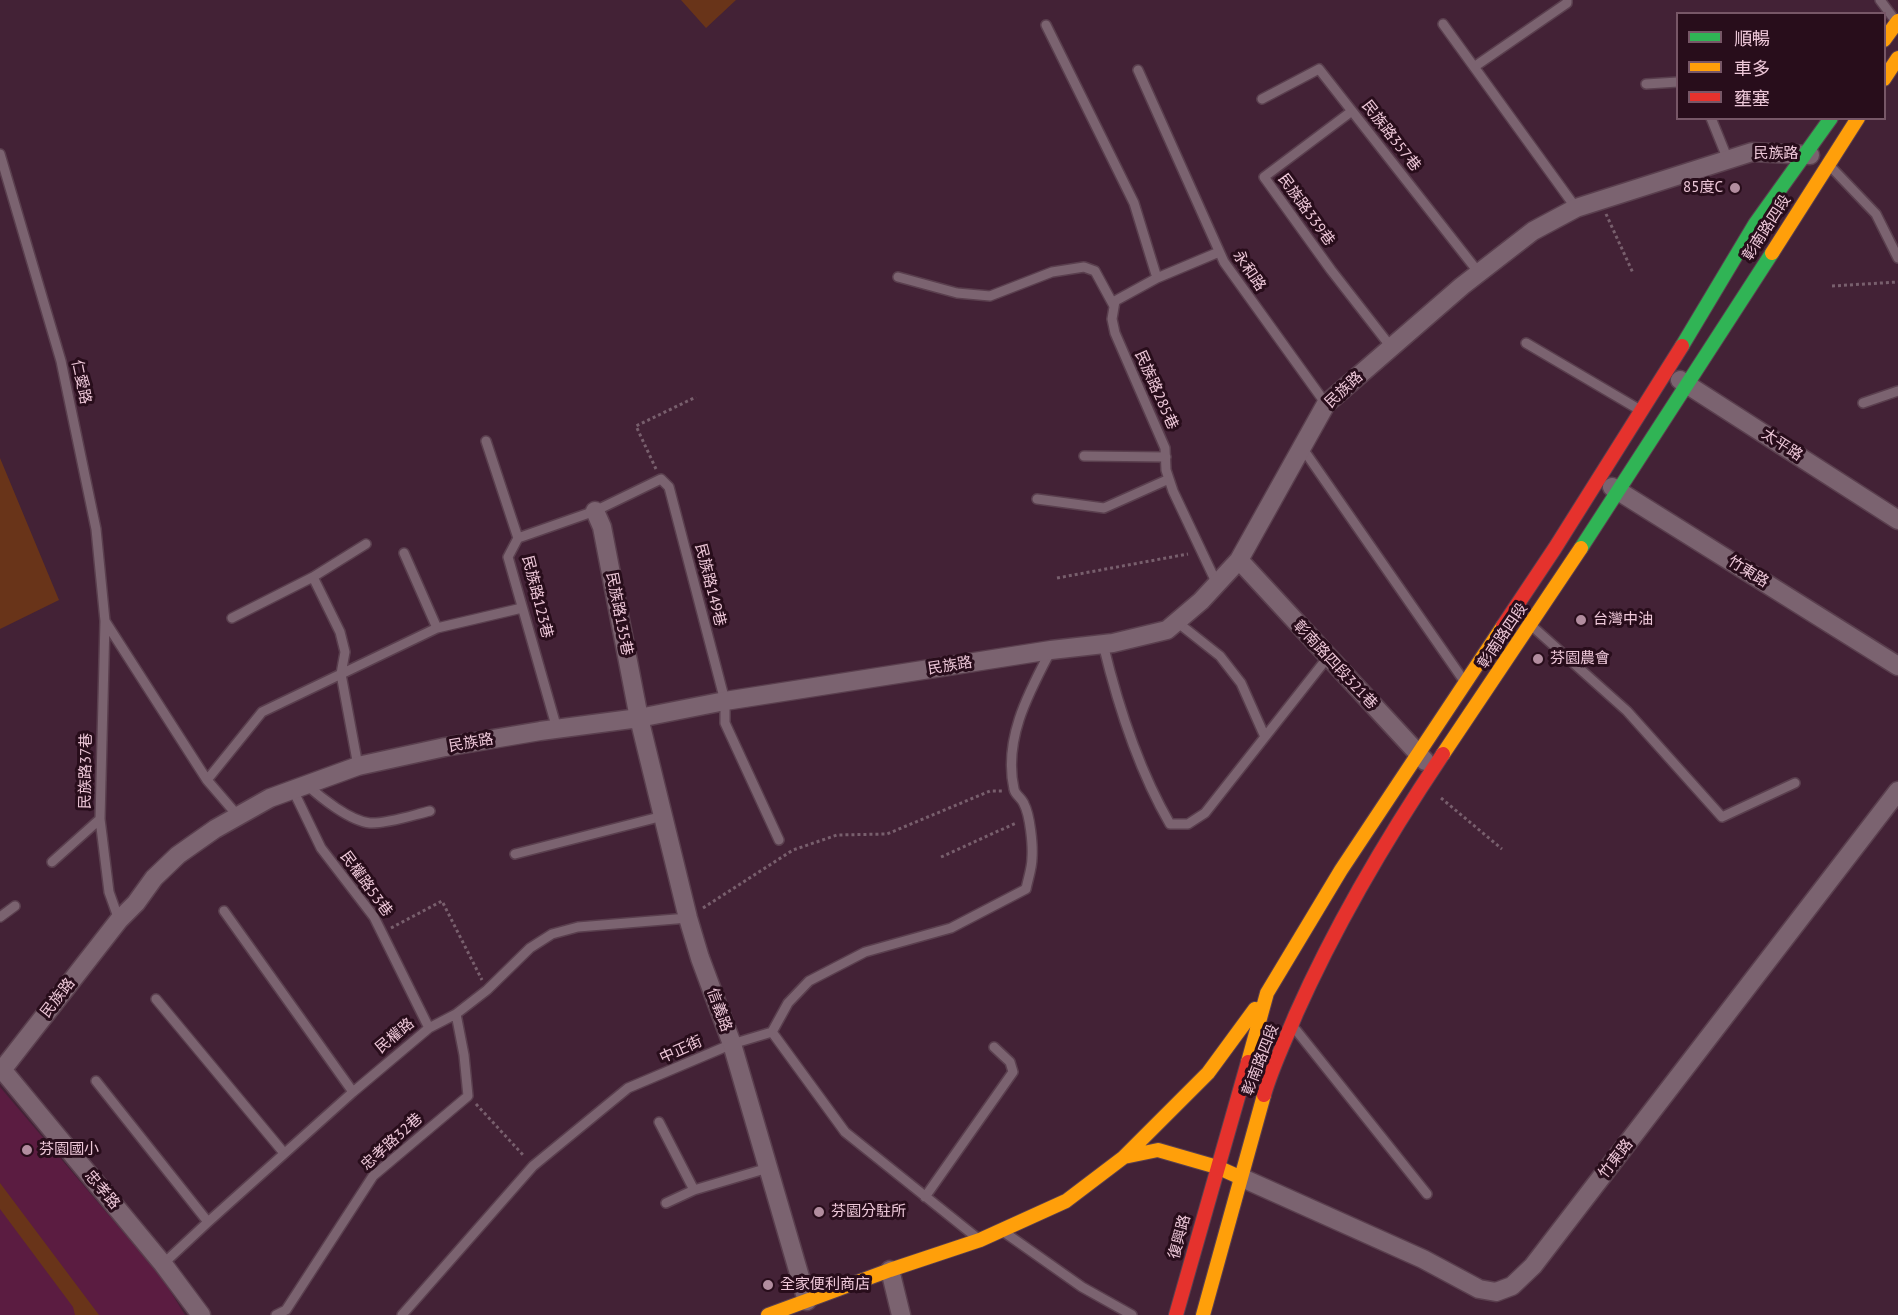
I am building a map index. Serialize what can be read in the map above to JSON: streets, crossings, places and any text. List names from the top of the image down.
{
  "streets": {
    "main road": ["彰南路四段", "復興路"],
    "street": [
      "民族路",
      "太平路",
      "竹東路",
      "民族路135巷",
      "彰南路四段321巷",
      "信義路",
      "忠孝路"
    ],
    "lane": [
      "民族路357巷",
      "民族路339巷",
      "永和路",
      "仁愛路",
      "民族路285巷",
      "民族路149巷",
      "民族路123巷",
      "民族路37巷",
      "民權路53巷",
      "民權路",
      "中正街",
      "忠孝路32巷"
    ]
  },
  "crossings": [
    ["民族路357巷", "民族路"],
    ["民族路357巷", "民族路339巷"],
    ["民族路", "民族路339巷"],
    ["民族路", "彰南路四段"],
    ["民族路", "永和路"],
    ["民族路", "民族路285巷"],
    ["民族路", "民族路149巷"],
    ["民族路", "民族路123巷"],
    ["民族路", "民族路135巷"],
    ["民族路", "彰南路四段321巷"],
    ["民族路", "民族路37巷"],
    ["民族路", "民權路53巷"],
    ["民族路", "信義路"],
    ["民族路", "忠孝路"],
    ["彰南路四段", "太平路"],
    ["彰南路四段", "竹東路"],
    ["彰南路四段", "彰南路四段321巷"],
    ["彰南路四段", "復興路"],
    ["永和路", "民族路285巷"],
    ["仁愛路", "民族路37巷"],
    ["民族路135巷", "信義路"],
    ["民權路53巷", "民權路"],
    ["信義路", "民權路"],
    ["信義路", "中正街"],
    ["民權路", "忠孝路"]
  ],
  "places": [
    "85度C",
    "台灣中油",
    "芬園農會",
    "芬園國小",
    "芬園分駐所",
    "全家便利商店"
  ],
  "legend": ["順暢", "車多", "壅塞"]
}
